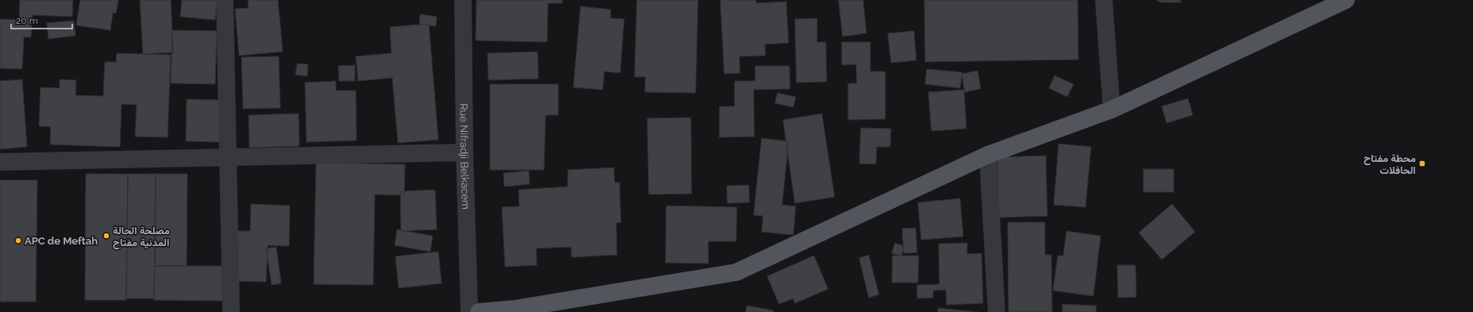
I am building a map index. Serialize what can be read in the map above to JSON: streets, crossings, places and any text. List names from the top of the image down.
{
  "streets": {
    "street": ["Rue Nifradji Belkacem"]
  },
  "places": {
    "transit": ["محطة مفتاح الحافلات"],
    "other": ["مصلحة الحالة المدنية مفتاح", "APC de Meftah"]
  },
  "scale_bar": "20 m"
}
